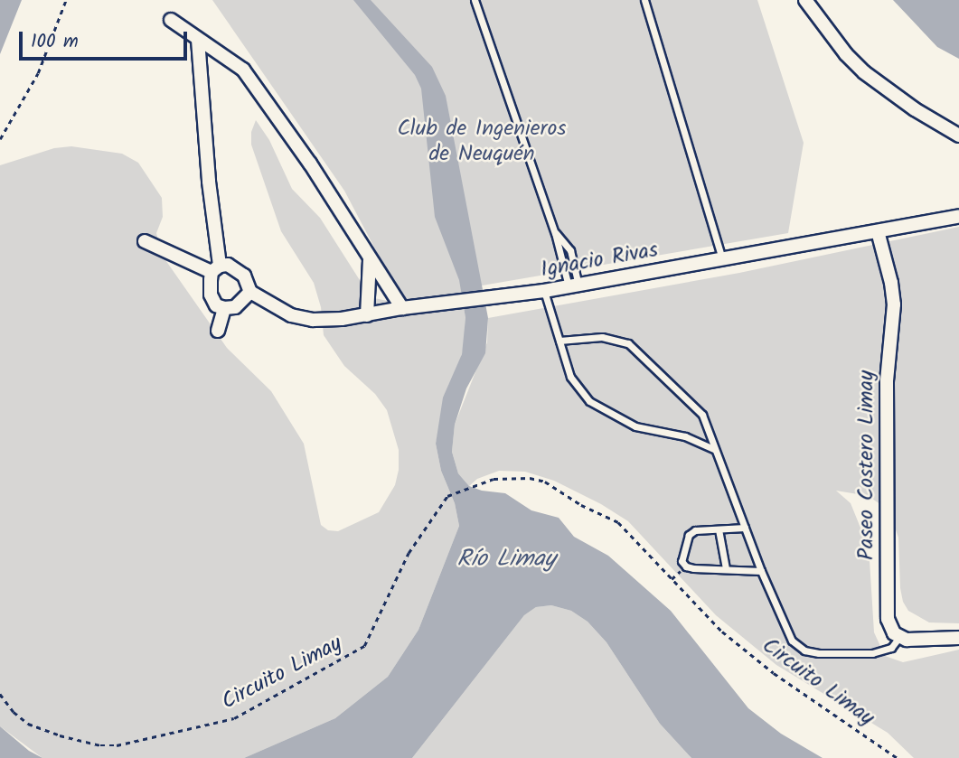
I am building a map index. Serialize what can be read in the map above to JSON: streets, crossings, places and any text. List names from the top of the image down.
{
  "streets": {
    "street": ["Ignacio Rivas", "Paseo Costero Limay"],
    "path": ["Circuito Limay"]
  },
  "crossings": [
    ["Ignacio Rivas", "Paseo Costero Limay"]
  ],
  "water": ["Río Limay"],
  "parks": ["Club de Ingenieros de Neuquén"],
  "scale_bar": "100 m"
}
